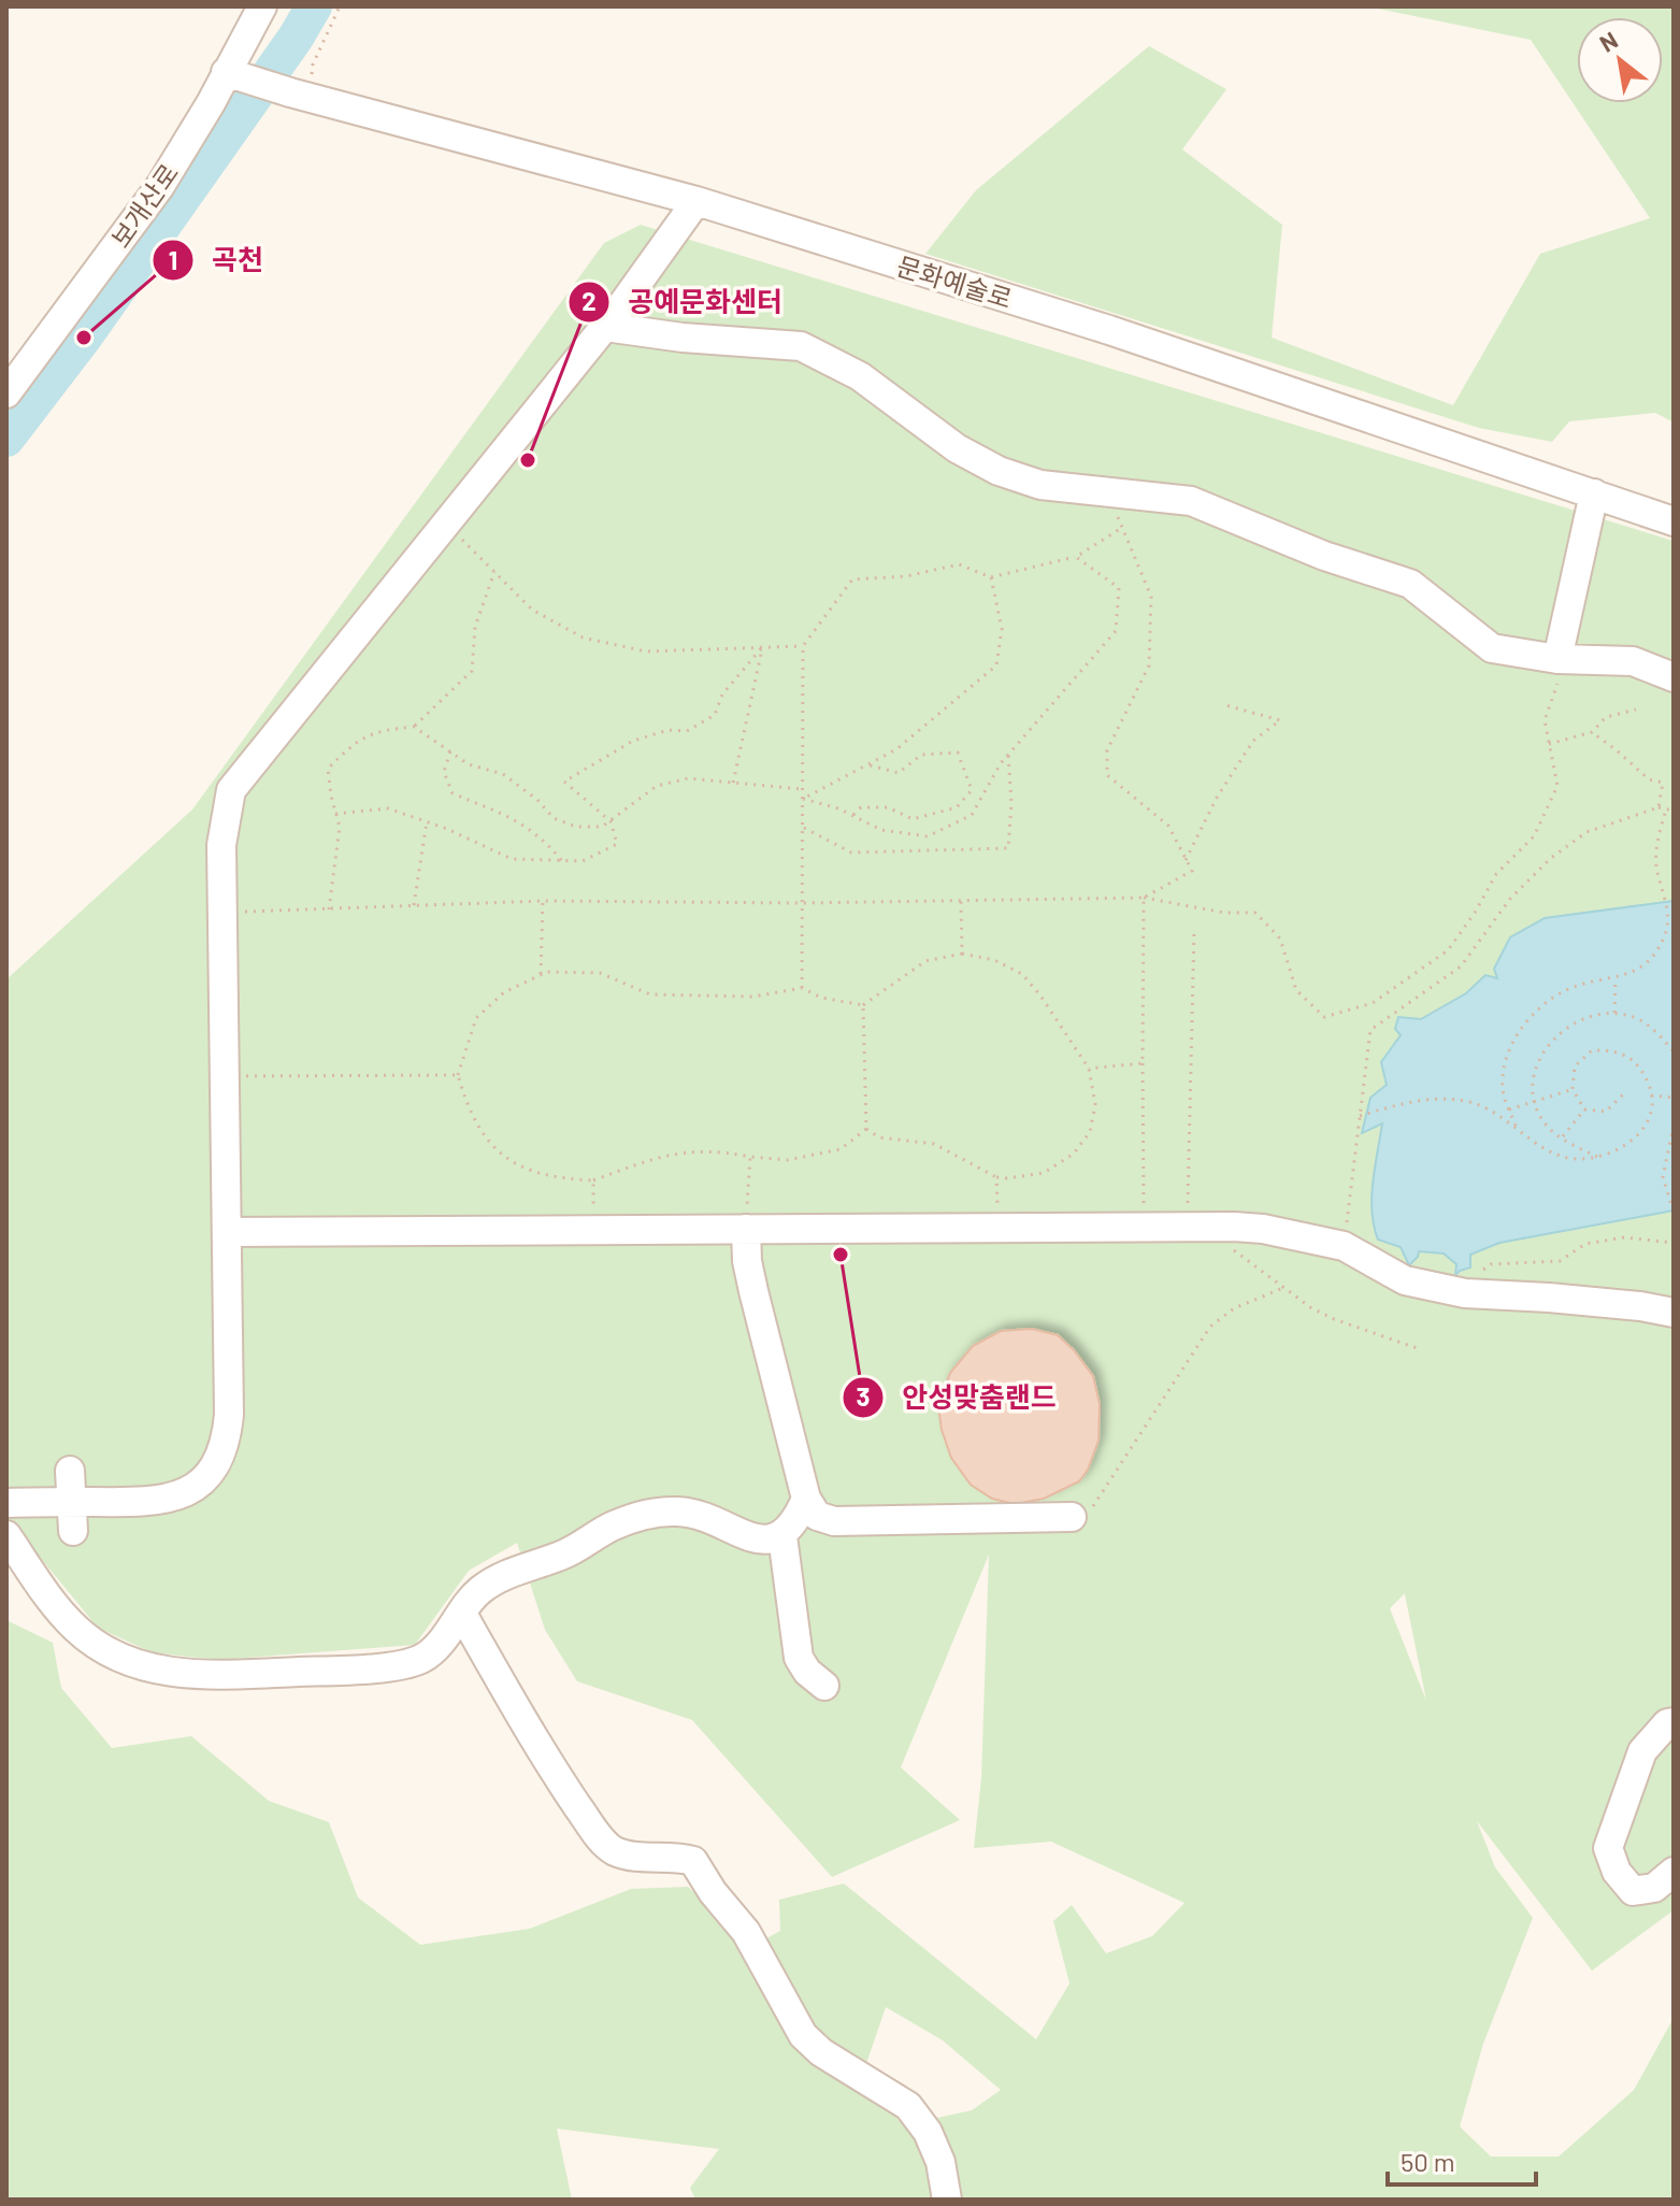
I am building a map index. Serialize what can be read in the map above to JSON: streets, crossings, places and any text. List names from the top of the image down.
{
  "streets": {
    "street": ["보개산로", "문화예술로"]
  },
  "crossings": [
    ["보개산로", "문화예술로"]
  ],
  "places": ["곡천", "공예문화센터", "안성맞춤랜드"],
  "scale_bar": "50 m",
  "north": "top left"
}
